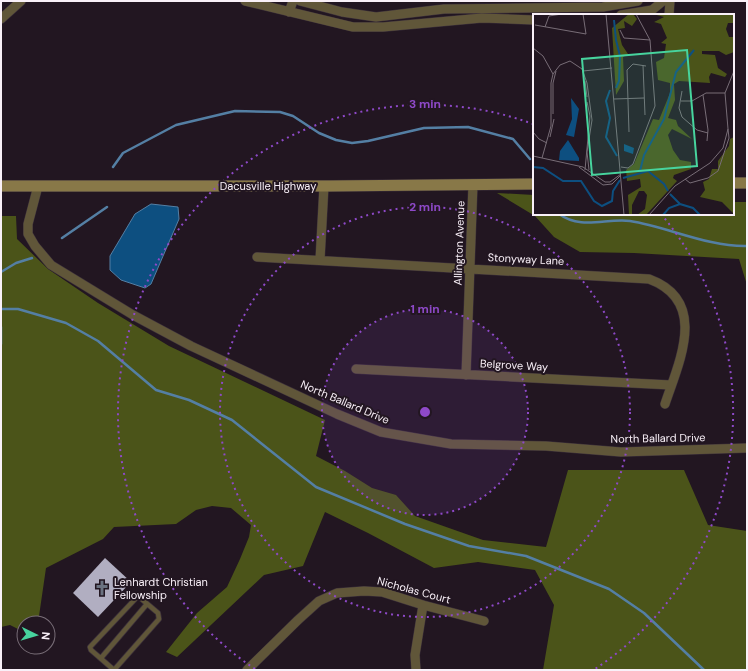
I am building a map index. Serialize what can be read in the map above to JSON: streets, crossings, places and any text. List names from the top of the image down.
{
  "streets": {
    "main road": ["Dacusville Highway"],
    "street": [
      "Allington Avenue",
      "Stonyway Lane",
      "Belgrove Way",
      "North Ballard Drive",
      "Nicholas Court"
    ]
  },
  "crossings": [
    ["Dacusville Highway", "Allington Avenue"],
    ["Dacusville Highway", "North Ballard Drive"],
    ["Allington Avenue", "Stonyway Lane"],
    ["Allington Avenue", "Belgrove Way"],
    ["Stonyway Lane", "Belgrove Way"]
  ],
  "places": {
    "church": ["Lenhardt Christian Fellowship"]
  },
  "north": "right",
  "rings": ["3 min", "2 min", "1 min"]
}
